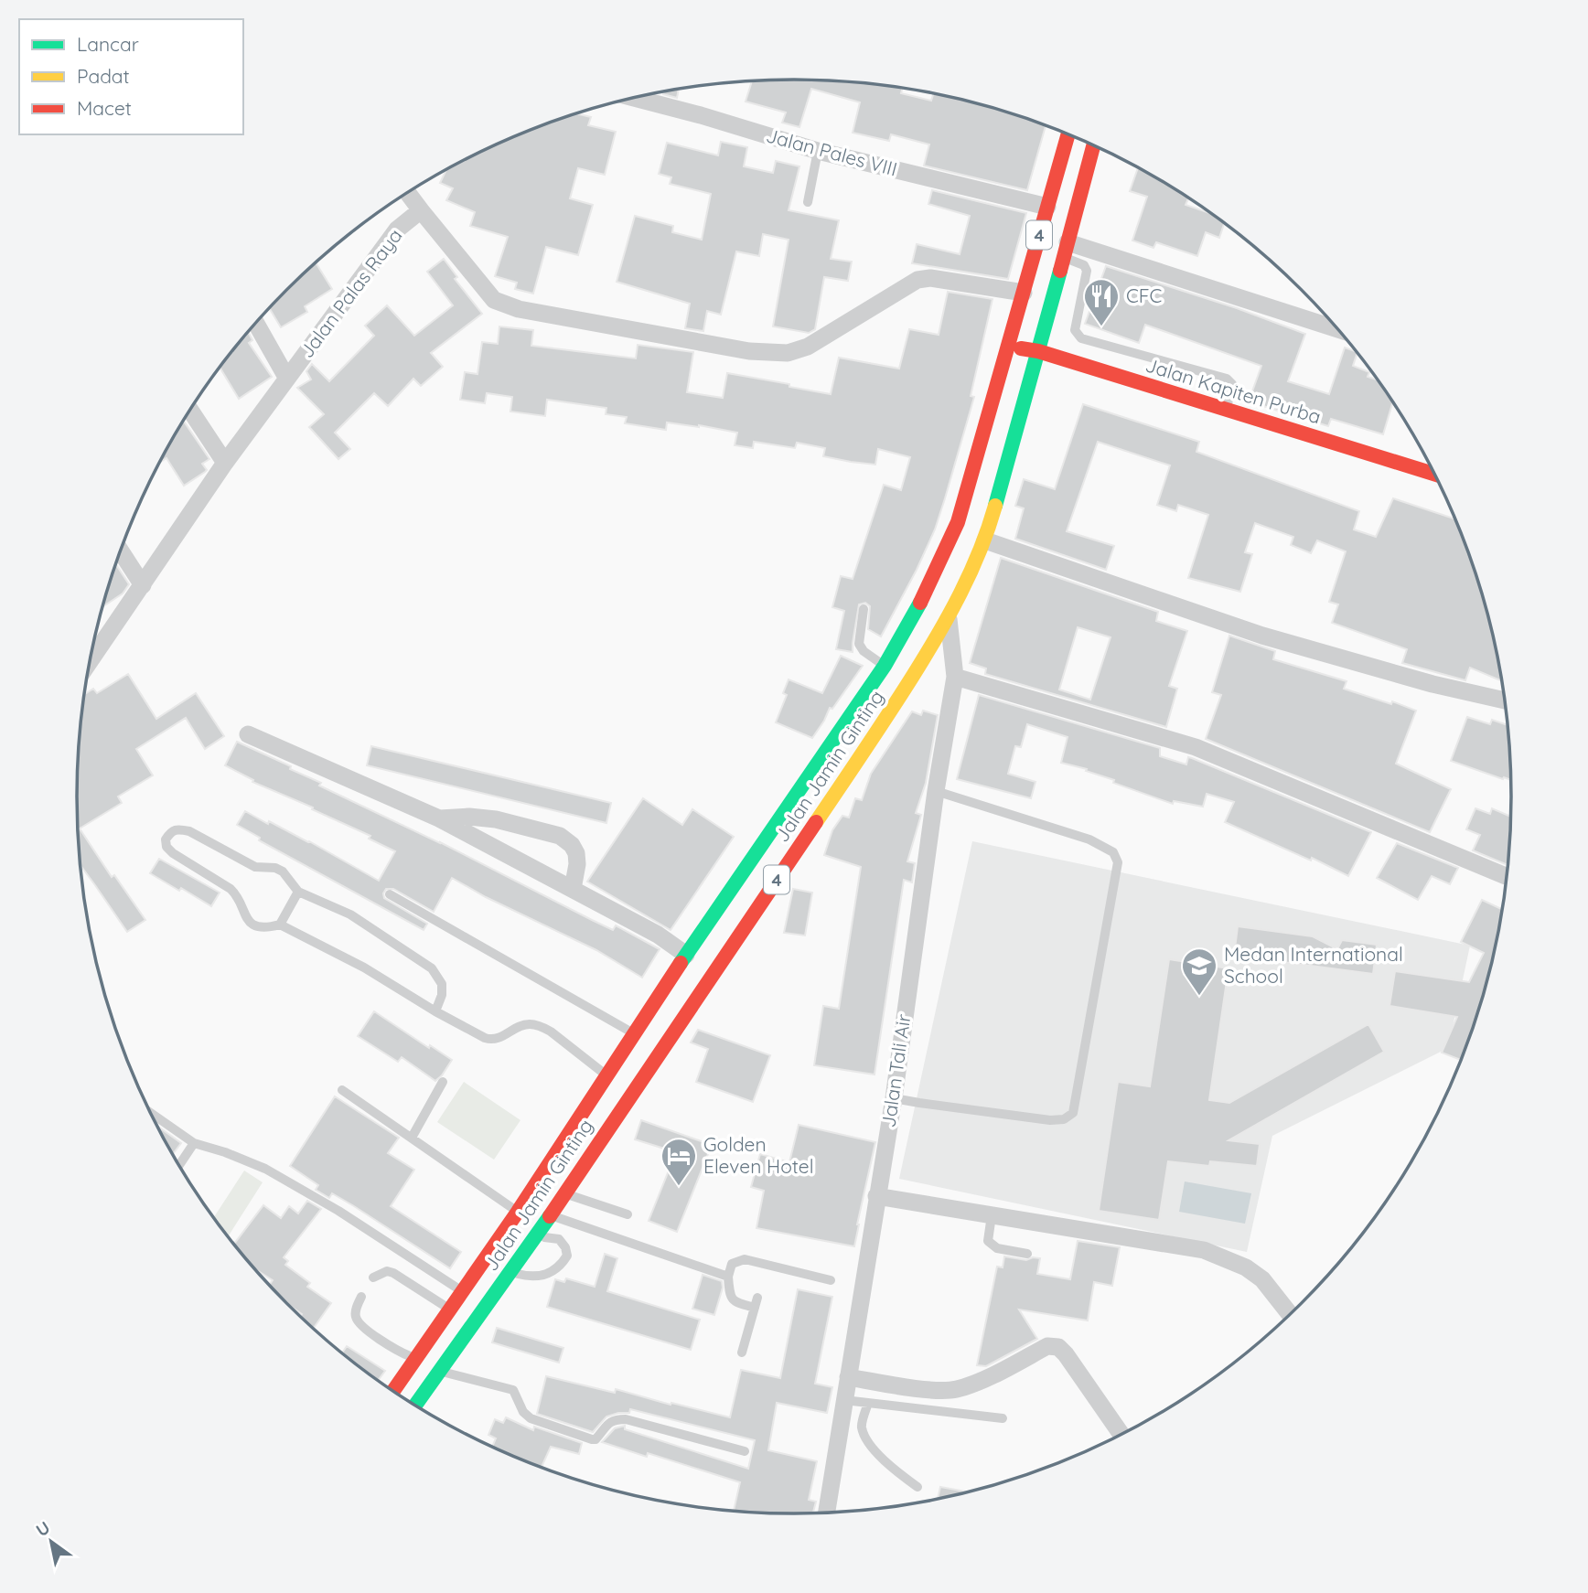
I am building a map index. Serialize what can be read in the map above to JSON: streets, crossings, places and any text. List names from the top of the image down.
{
  "streets": {
    "main road": ["4", "Jalan Kapiten Purba", "Jalan Jamin Ginting"],
    "street": ["Jalan Pales VIII", "Jalan Palas Raya", "Jalan Tali Air"]
  },
  "crossings": [
    ["Jalan Pales VIII", "Jalan Jamin Ginting"],
    ["Jalan Palas Raya", "Jalan Jamin Ginting"],
    ["Jalan Kapiten Purba", "Jalan Jamin Ginting"],
    ["Jalan Jamin Ginting", "Jalan Tali Air"]
  ],
  "places": {
    "restaurant": ["CFC"],
    "school or university": ["Medan International School"],
    "hotel": ["Golden Eleven Hotel"]
  },
  "legend": ["Lancar", "Padat", "Macet"],
  "north": "top left"
}
